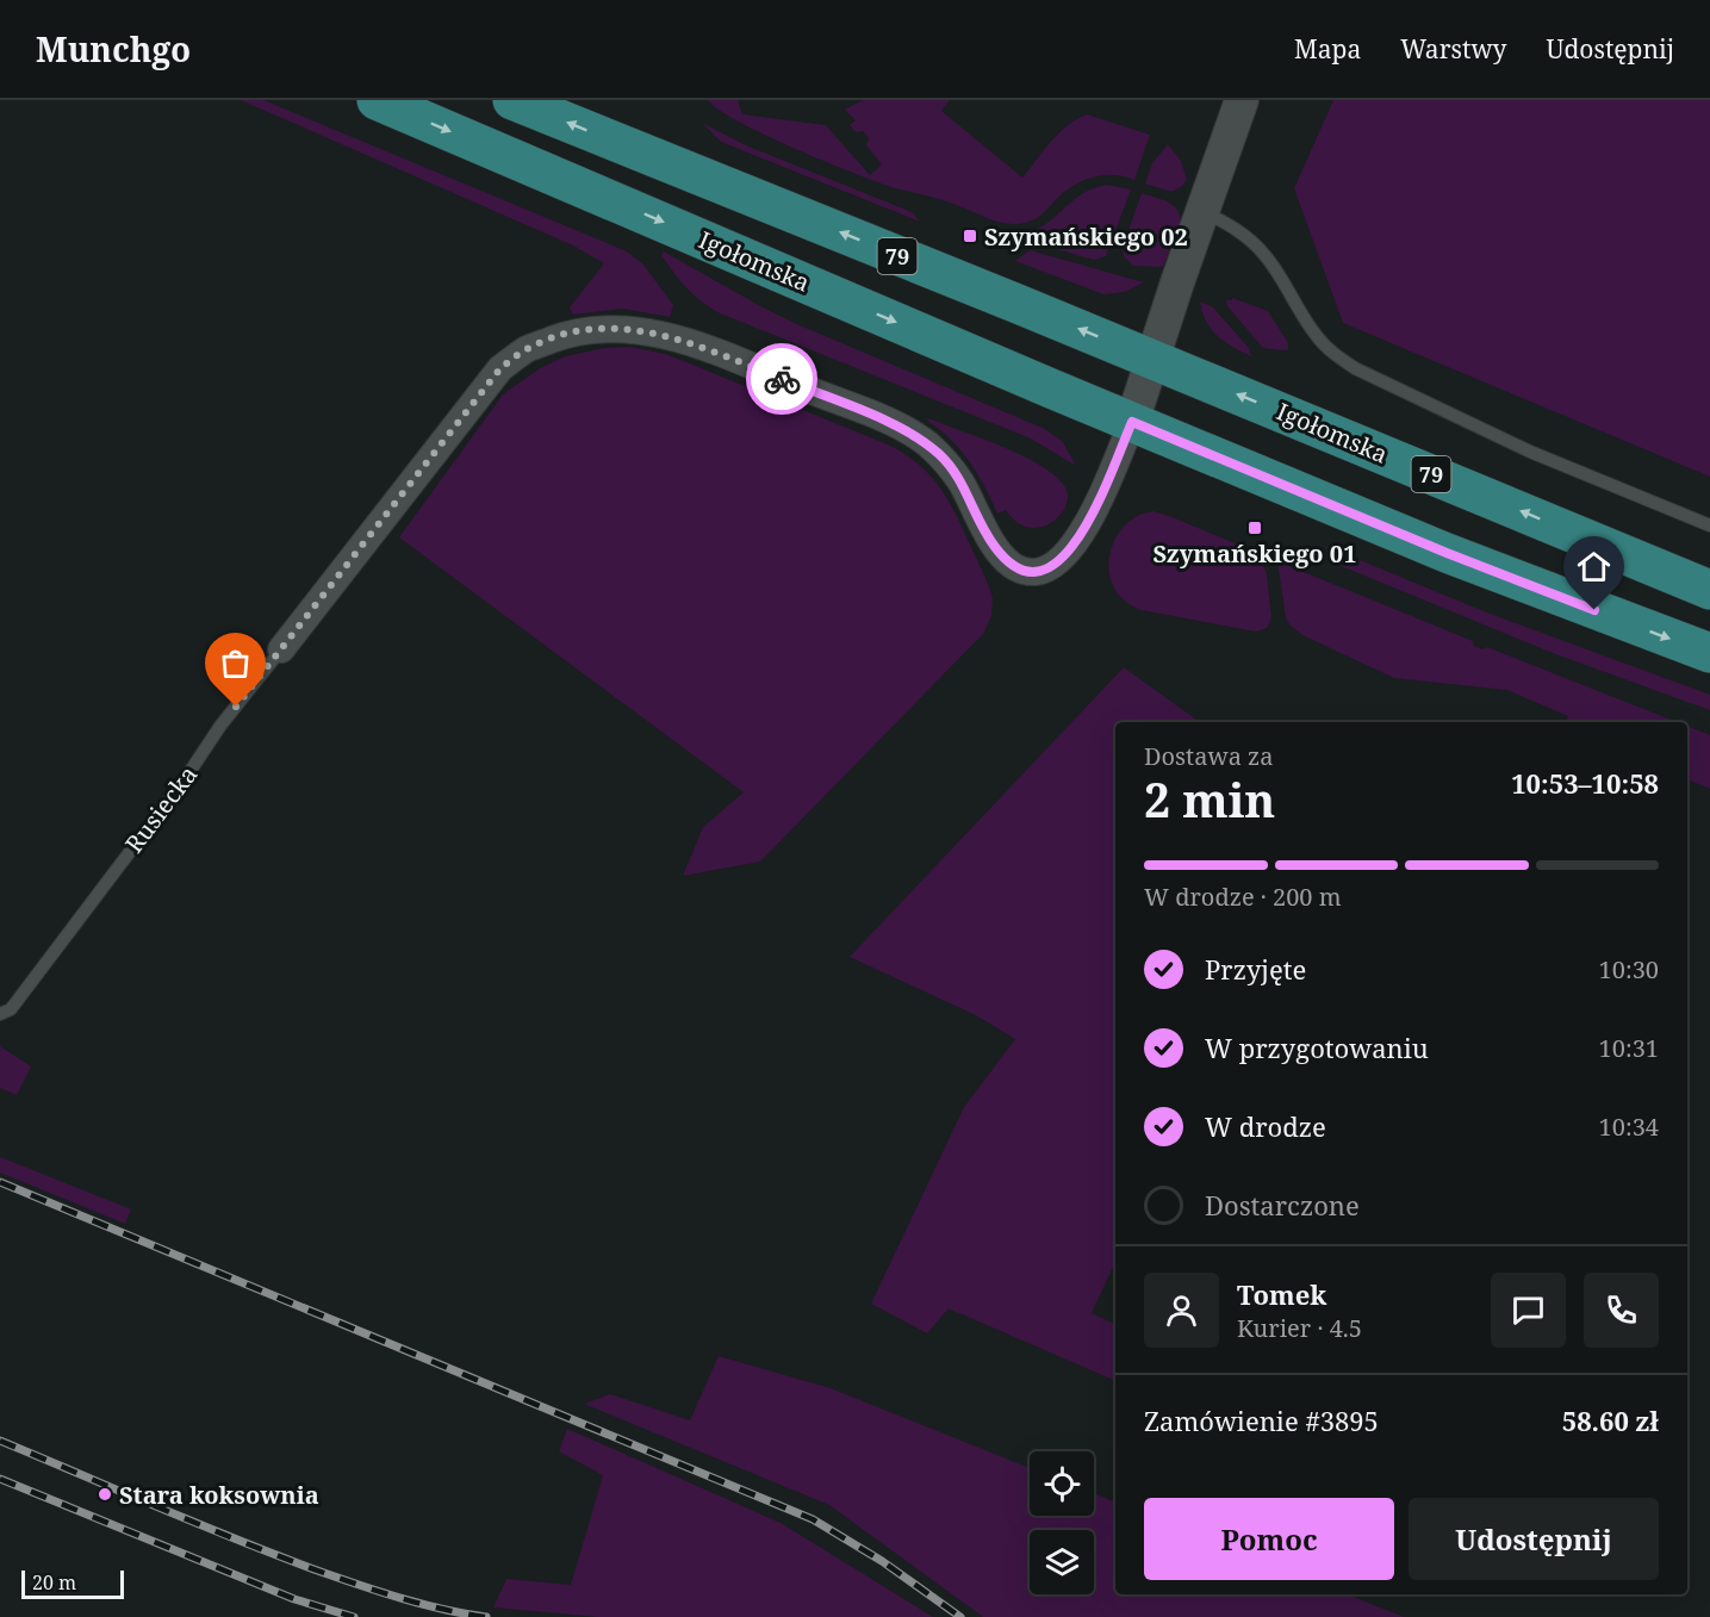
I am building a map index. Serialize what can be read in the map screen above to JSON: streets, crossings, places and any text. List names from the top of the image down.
{
  "streets": {
    "main road": ["79", "Igołomska"],
    "street": ["Rusiecka"]
  },
  "crossings": [
    ["Igołomska", "Rusiecka"]
  ],
  "places": {
    "transit": ["Szymańskiego 02", "Szymańskiego 01"],
    "other": ["Stara koksownia"]
  },
  "scale_bar": "20 m",
  "page": {
    "header": "Munchgo",
    "nav": ["Mapa", "Warstwy", "Udostępnij"],
    "heading": ["2 min", "Dostawa za", "10:53–10:58"],
    "panel": [
      "Tomek",
      "Kurier · 4.5",
      "Zamówienie #3895",
      "58.60 zł"
    ],
    "bar": "W drodze · 200 m",
    "list": [
      ["Przyjęte", "10:30"],
      ["W przygotowaniu", "10:31"],
      ["W drodze", "10:34"],
      "Dostarczone"
    ],
    "buttons": ["Pomoc", "Udostępnij"],
    "scale": "20 m"
  }
}
